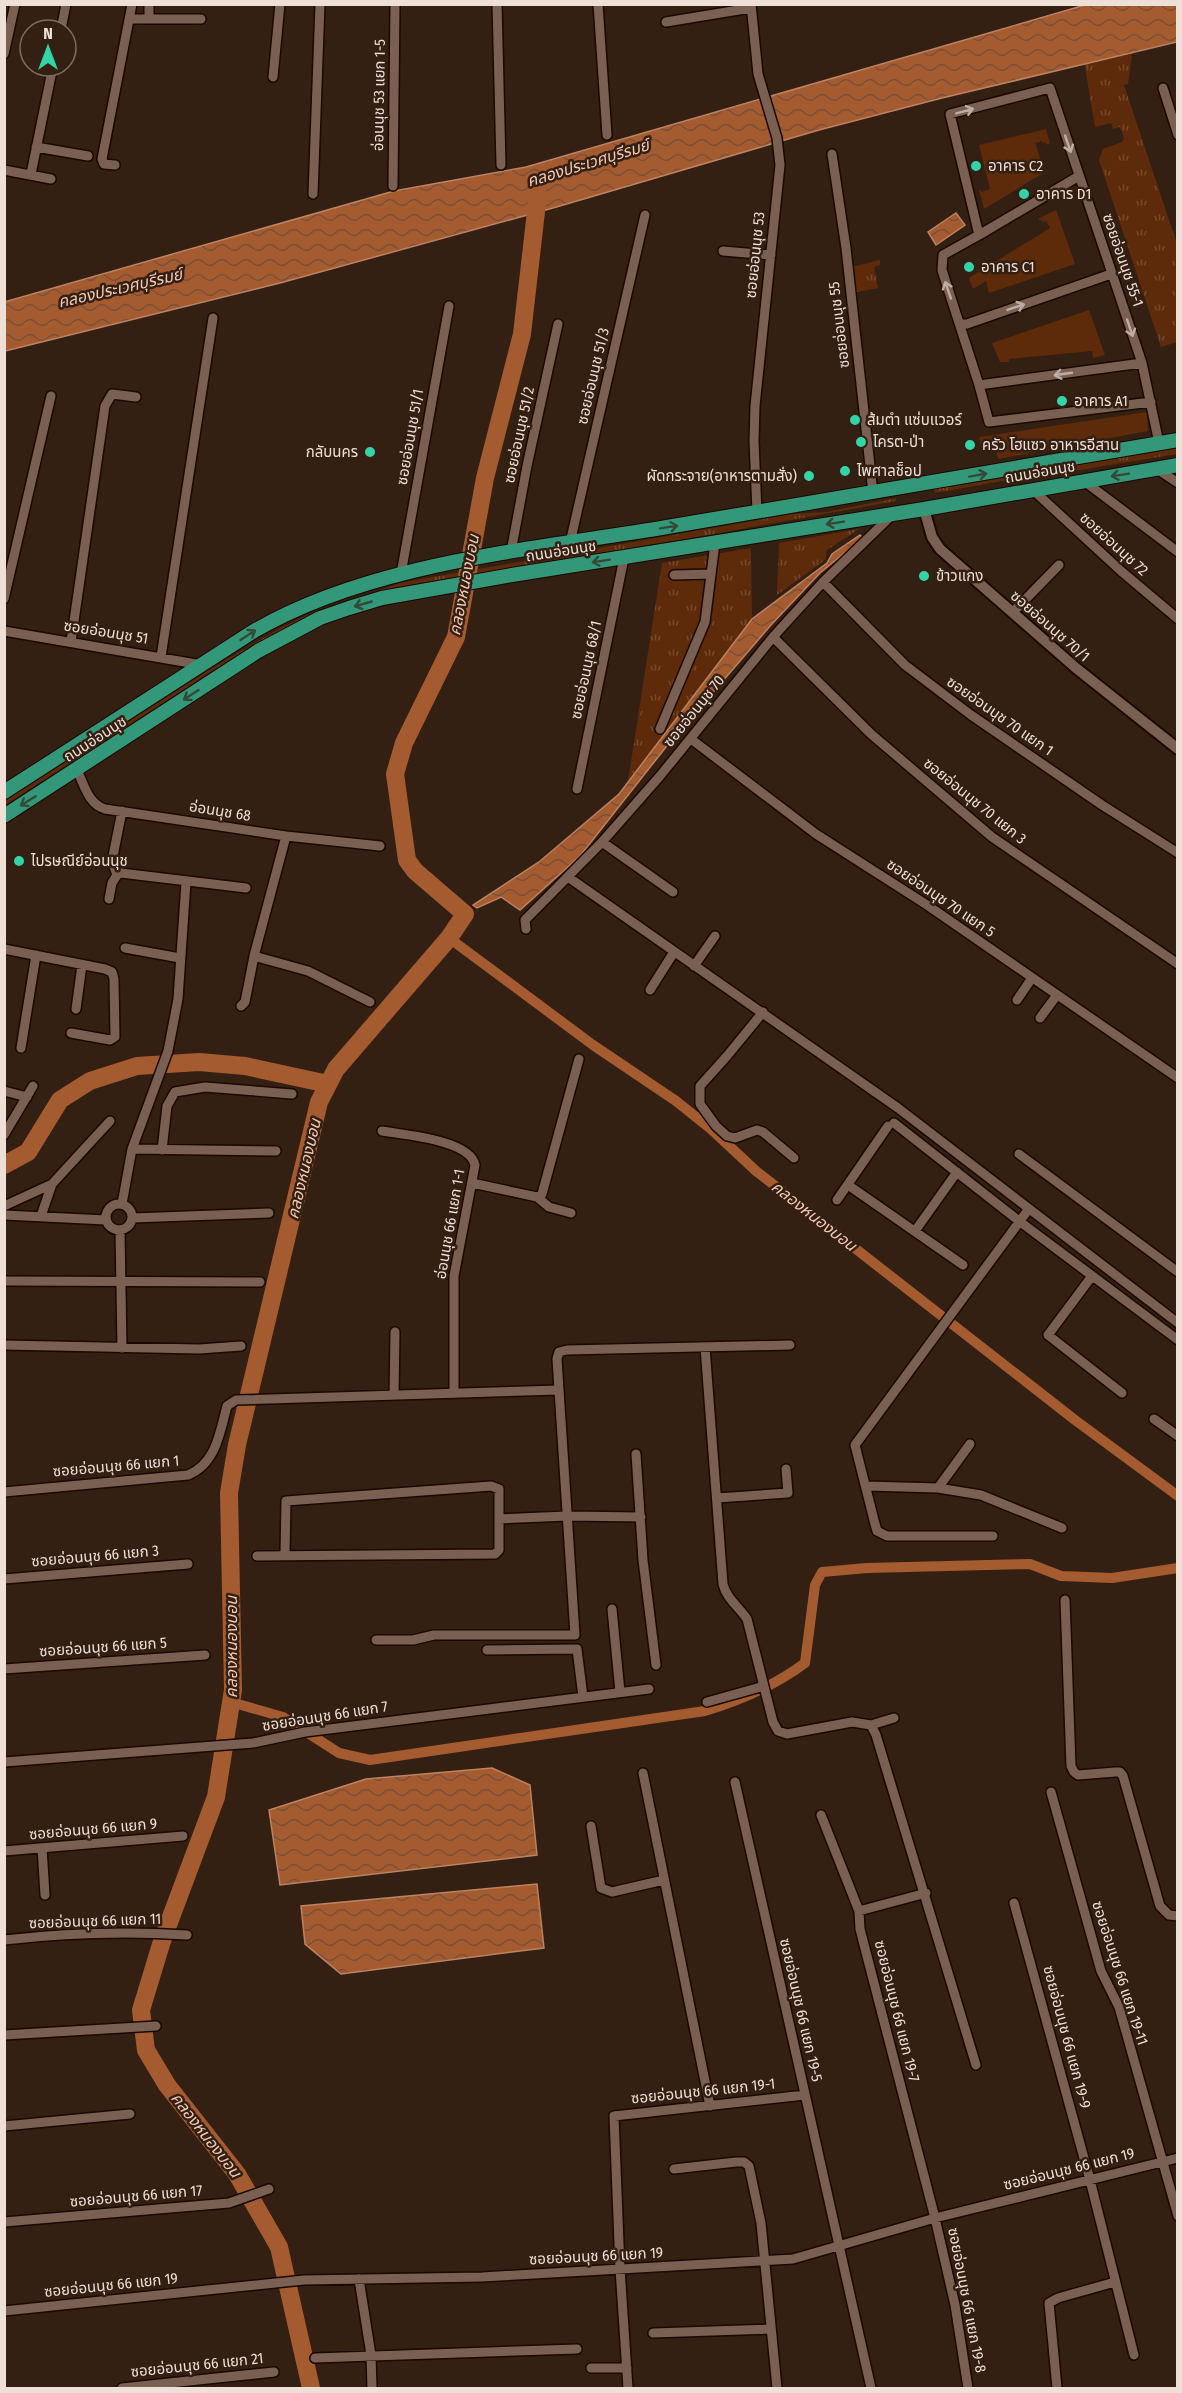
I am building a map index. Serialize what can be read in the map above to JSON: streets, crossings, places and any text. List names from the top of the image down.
{
  "streets": {
    "main road": ["ถนนอ่อนนุช"],
    "street": [
      "อ่อนนุช 53 แยก 1-5",
      "ซอยอ่อนนุช 53",
      "ซอยอ่อนนุช 55-1",
      "ซอยอ่อนนุช 55",
      "ซอยอ่อนนุช 51/3",
      "ซอยอ่อนนุช 51/2",
      "ซอยอ่อนนุช 51/1",
      "ซอยอ่อนนุช 72",
      "ซอยอ่อนนุช 70/1",
      "ซอยอ่อนนุช 51",
      "ซอยอ่อนนุช 68/1",
      "ซอยอ่อนนุช 70",
      "ซอยอ่อนนุช 70 แยก 1",
      "ซอยอ่อนนุช 70 แยก 3",
      "อ่อนนุช 68",
      "ซอยอ่อนนุช 70 แยก 5",
      "อ่อนนุช 66 แยก 1-1",
      "ซอยอ่อนนุช 66 แยก 1",
      "ซอยอ่อนนุช 66 แยก 3",
      "ซอยอ่อนนุช 66 แยก 5",
      "ซอยอ่อนนุช 66 แยก 7",
      "ซอยอ่อนนุช 66 แยก 9",
      "ซอยอ่อนนุช 66 แยก 11",
      "ซอยอ่อนนุช 66 แยก 19-11",
      "ซอยอ่อนนุช 66 แยก 19-5",
      "ซอยอ่อนนุช 66 แยก 19-7",
      "ซอยอ่อนนุช 66 แยก 19-9",
      "ซอยอ่อนนุช 66 แยก 19-1",
      "ซอยอ่อนนุช 66 แยก 19",
      "ซอยอ่อนนุช 66 แยก 17",
      "ซอยอ่อนนุช 66 แยก 19-8",
      "ซอยอ่อนนุช 66 แยก 21"
    ]
  },
  "crossings": [
    ["ซอยอ่อนนุช 53", "ถนนอ่อนนุช"],
    ["ซอยอ่อนนุช 55-1", "ถนนอ่อนนุช"],
    ["ซอยอ่อนนุช 55", "ถนนอ่อนนุช"],
    ["ซอยอ่อนนุช 51/3", "ถนนอ่อนนุช"],
    ["ซอยอ่อนนุช 51/2", "ถนนอ่อนนุช"],
    ["ซอยอ่อนนุช 51/1", "ถนนอ่อนนุช"],
    ["ถนนอ่อนนุช", "ซอยอ่อนนุช 72"],
    ["ถนนอ่อนนุช", "ซอยอ่อนนุช 70/1"],
    ["ถนนอ่อนนุช", "ซอยอ่อนนุช 51"],
    ["ถนนอ่อนนุช", "ซอยอ่อนนุช 68/1"],
    ["ถนนอ่อนนุช", "ซอยอ่อนนุช 70"],
    ["ถนนอ่อนนุช", "อ่อนนุช 68"],
    ["ซอยอ่อนนุช 70", "ซอยอ่อนนุช 70 แยก 1"],
    ["ซอยอ่อนนุช 70", "ซอยอ่อนนุช 70 แยก 3"],
    ["ซอยอ่อนนุช 70", "ซอยอ่อนนุช 70 แยก 5"],
    ["อ่อนนุช 66 แยก 1-1", "ซอยอ่อนนุช 66 แยก 1"],
    ["ซอยอ่อนนุช 66 แยก 19-11", "ซอยอ่อนนุช 66 แยก 19"],
    ["ซอยอ่อนนุช 66 แยก 19-5", "ซอยอ่อนนุช 66 แยก 19-1"],
    ["ซอยอ่อนนุช 66 แยก 19-5", "ซอยอ่อนนุช 66 แยก 19"],
    ["ซอยอ่อนนุช 66 แยก 19-7", "ซอยอ่อนนุช 66 แยก 19"],
    ["ซอยอ่อนนุช 66 แยก 19-7", "ซอยอ่อนนุช 66 แยก 19-8"],
    ["ซอยอ่อนนุช 66 แยก 19-9", "ซอยอ่อนนุช 66 แยก 19"],
    ["ซอยอ่อนนุช 66 แยก 19-1", "ซอยอ่อนนุช 66 แยก 19"],
    ["ซอยอ่อนนุช 66 แยก 19", "ซอยอ่อนนุช 66 แยก 19-8"]
  ],
  "water": ["คลองประเวศบุรีรมย์", "คลองหนองบอน"],
  "places": [
    "อาคาร C2",
    "อาคาร D1",
    "อาคาร C1",
    "อาคาร A1",
    "ส้มตำ แซ่บเเวอร์",
    "โครต-ป่า",
    "ครัว โฮแซว อาหารอีสาน",
    "กลับนคร",
    "ไพศาลช็อป",
    "ผัดกระจาย(อาหารตามสั่ง)",
    "ข้าวแกง",
    "ไปรษณีย์อ่อนนุช"
  ],
  "north": "top"
}
